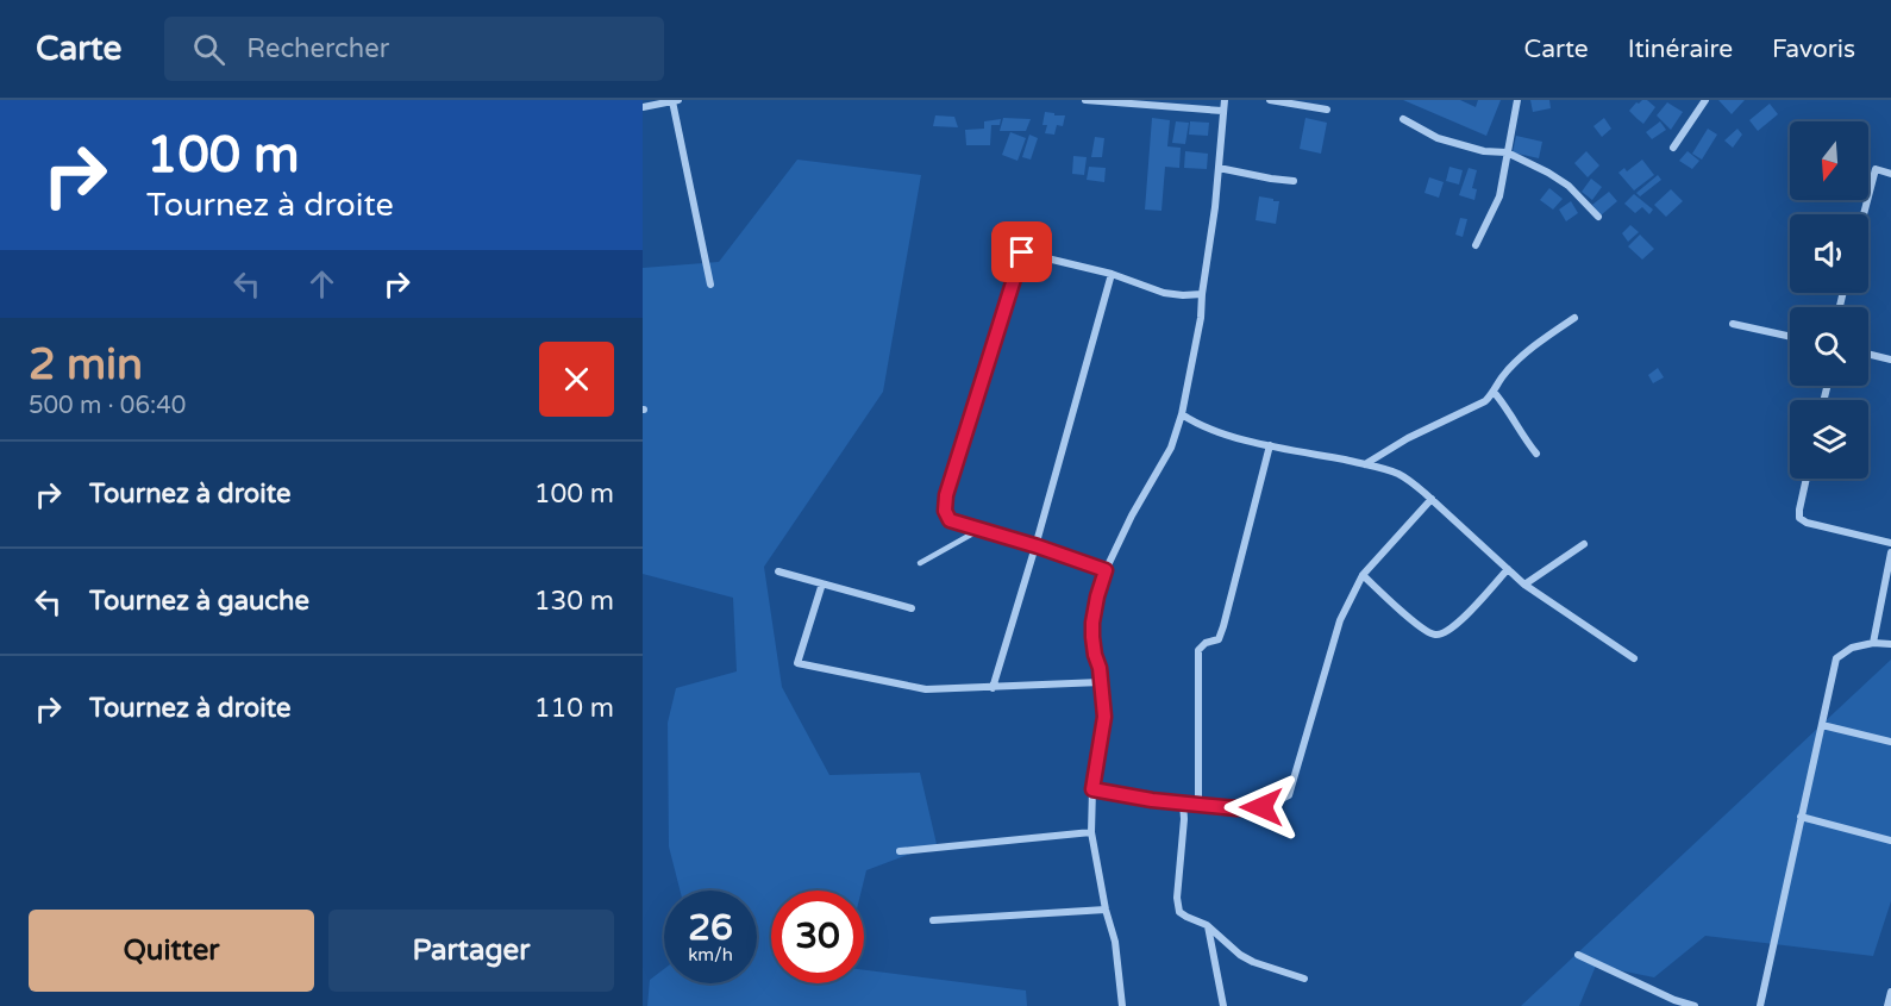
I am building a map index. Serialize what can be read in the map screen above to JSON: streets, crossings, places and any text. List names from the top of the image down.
{
  "north": "bottom",
  "page": {
    "header": "Carte",
    "search": "Rechercher",
    "nav": ["Carte", "Itinéraire", "Favoris"],
    "turn": ["100 m", "Tournez à droite"],
    "heading": ["2 min", "500 m · 06:40"],
    "list": [
      {
        "name": "Tournez à droite",
        "value": "100 m"
      },
      {
        "name": "Tournez à gauche",
        "value": "130 m"
      },
      {
        "name": "Tournez à droite",
        "value": "110 m"
      }
    ],
    "speed": "26 km/h",
    "limit": "30",
    "buttons": ["Quitter", "Partager"]
  }
}
